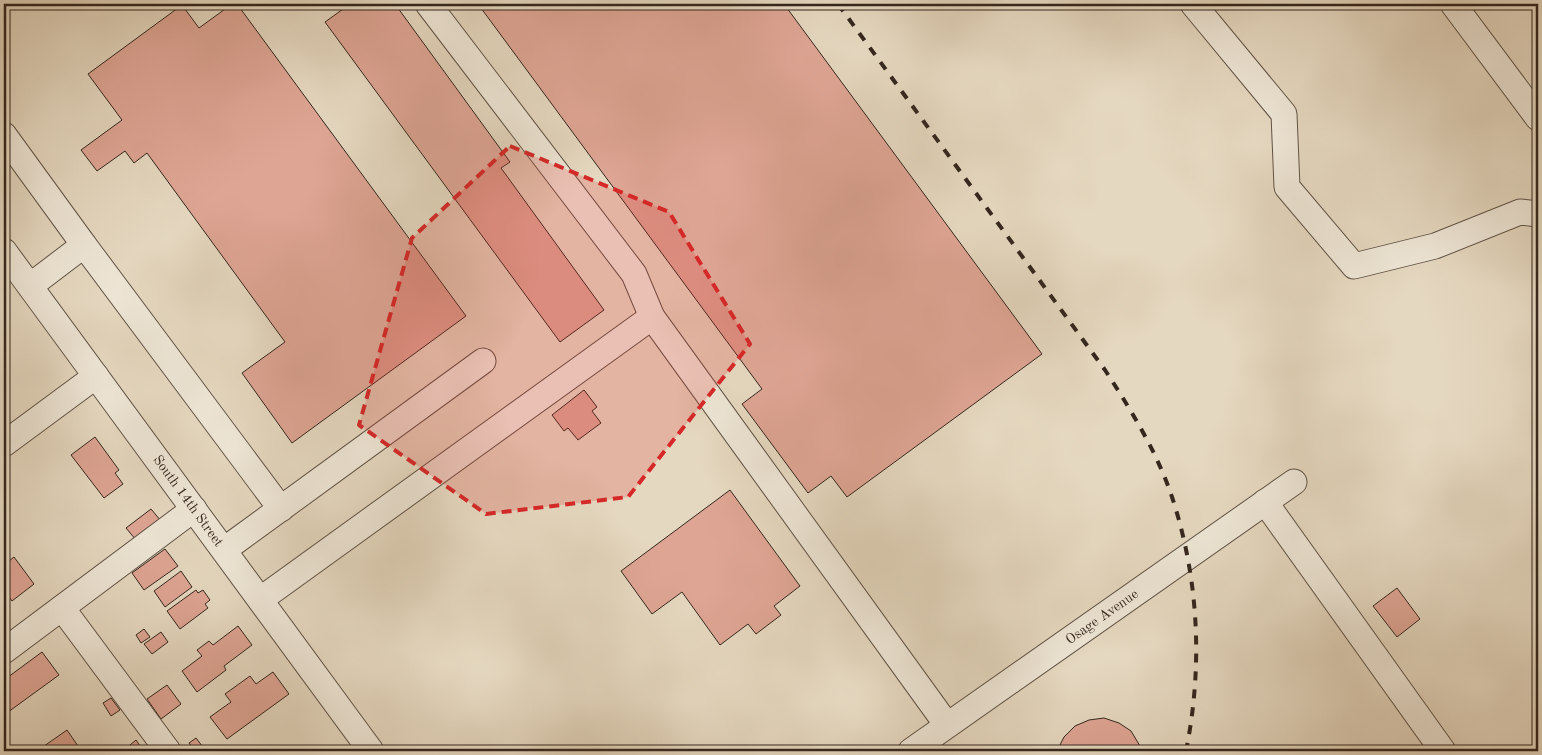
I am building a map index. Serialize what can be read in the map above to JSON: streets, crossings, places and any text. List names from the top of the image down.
{
  "streets": {
    "street": ["South 14th Street", "Osage Avenue"]
  }
}
